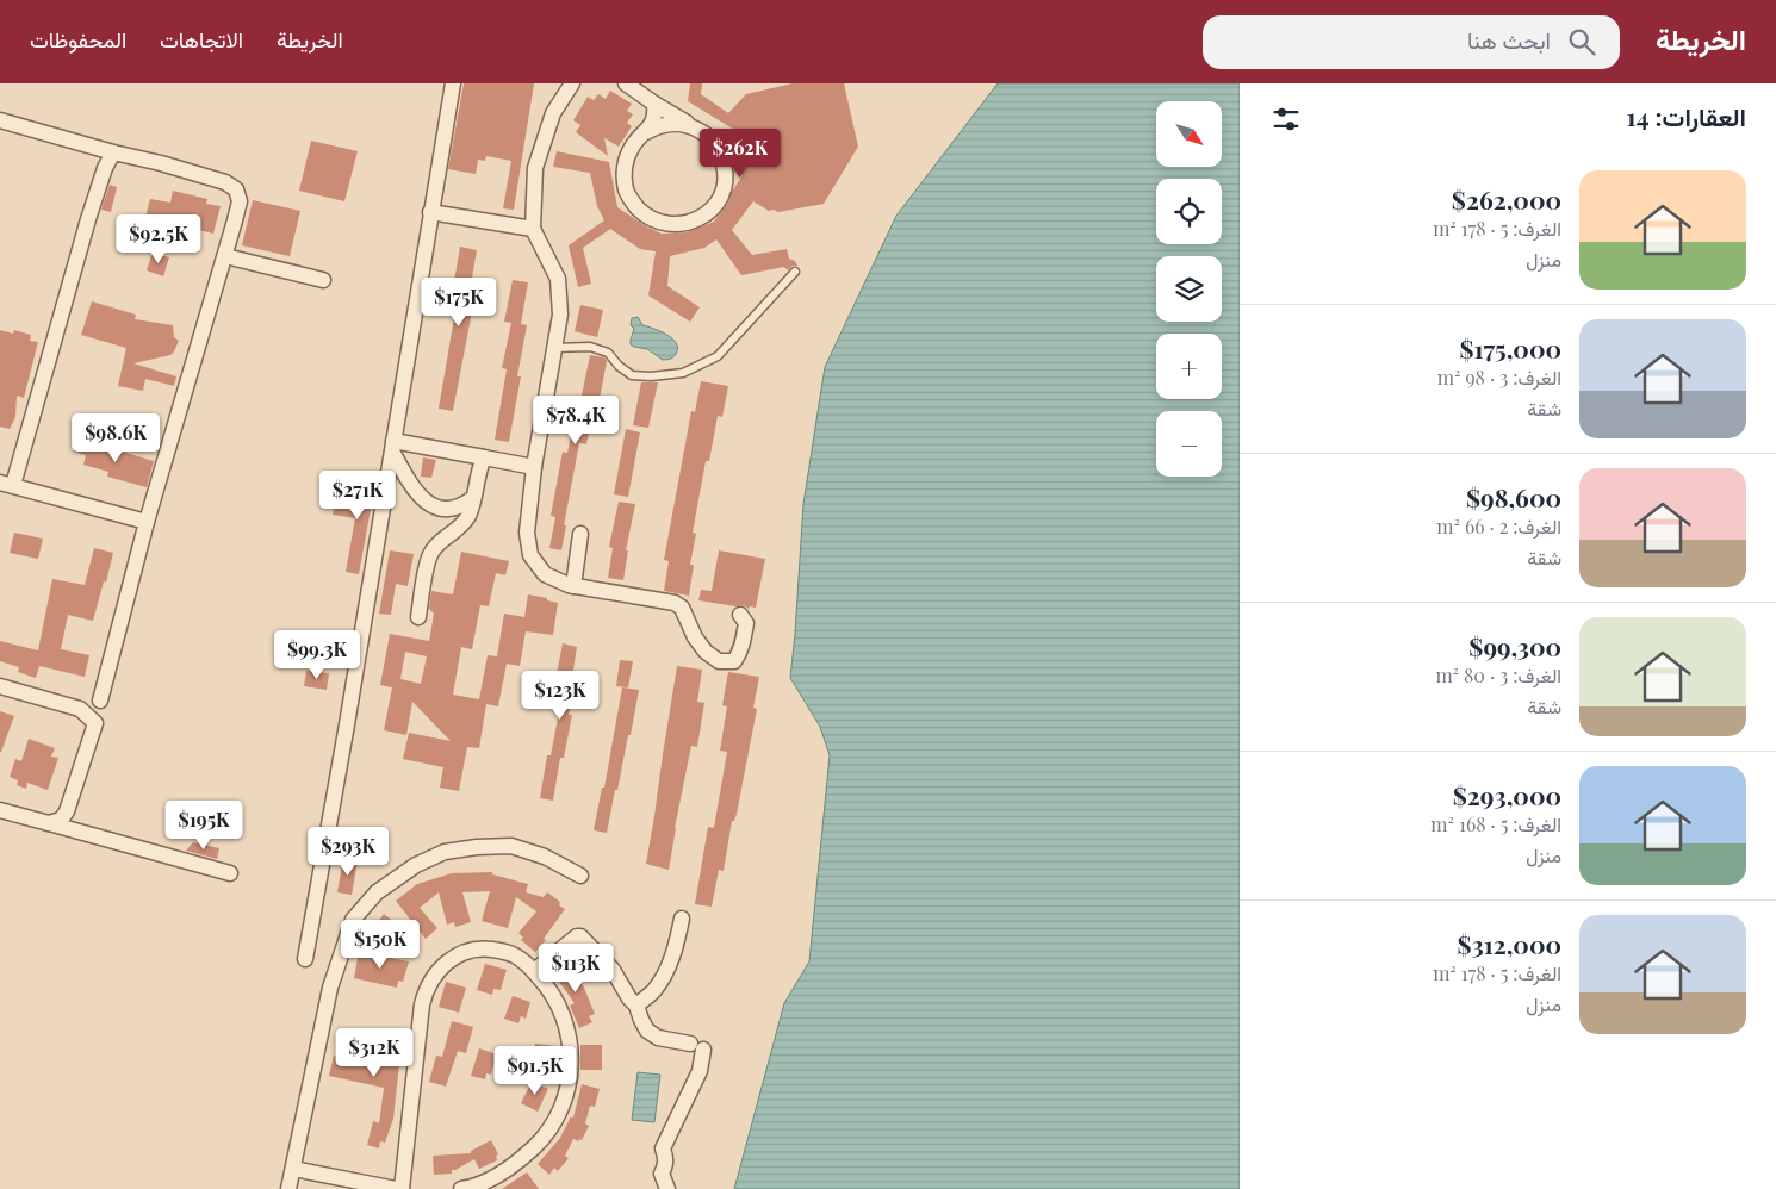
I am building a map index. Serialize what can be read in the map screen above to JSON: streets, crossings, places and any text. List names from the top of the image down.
{
  "north": "bottom right",
  "page": {
    "header": "الخريطة",
    "search": "ابحث هنا",
    "nav": ["الخريطة", "الاتجاهات", "المحفوظات"],
    "heading": "العقارات: 14",
    "map_buttons": ["+", "−"],
    "price": [
      "$262K",
      "$92.5K",
      "$175K",
      "$78.4K",
      "$98.6K",
      "$271K",
      "$99.3K",
      "$123K",
      "$195K",
      "$293K",
      "$150K",
      "$113K",
      "$312K",
      "$91.5K"
    ],
    "list": [
      {
        "name": "$262,000",
        "note": "الغرف: 5 · 178 m² · منزل"
      },
      {
        "name": "$175,000",
        "note": "الغرف: 3 · 98 m² · شقة"
      },
      {
        "name": "$98,600",
        "note": "الغرف: 2 · 66 m² · شقة"
      },
      {
        "name": "$99,300",
        "note": "الغرف: 3 · 80 m² · شقة"
      },
      {
        "name": "$293,000",
        "note": "الغرف: 5 · 168 m² · منزل"
      },
      {
        "name": "$312,000",
        "note": "الغرف: 5 · 178 m² · منزل"
      }
    ]
  }
}
